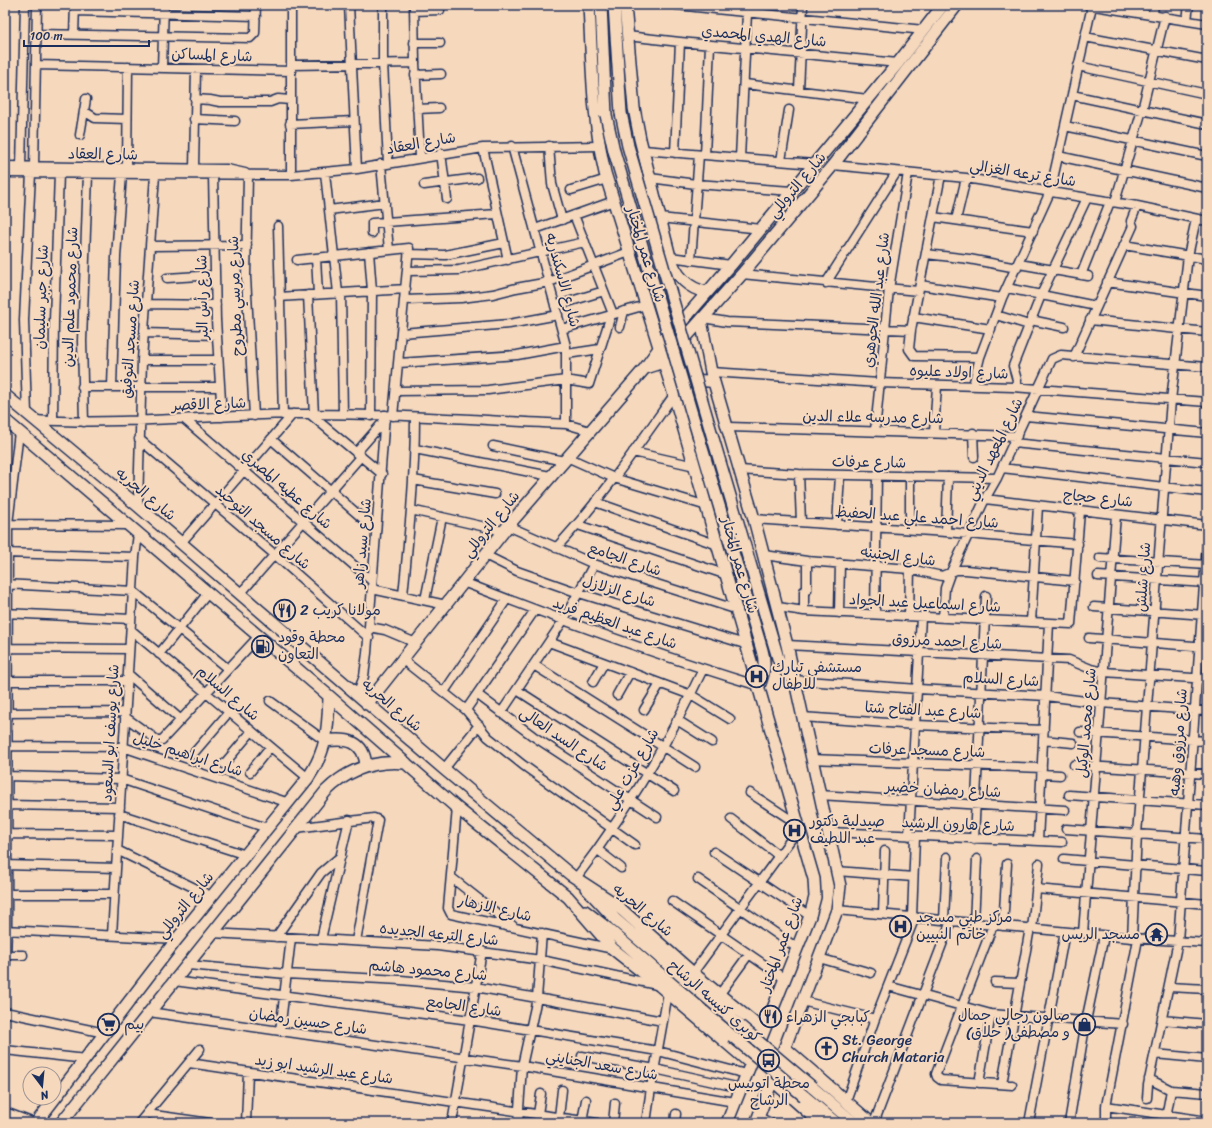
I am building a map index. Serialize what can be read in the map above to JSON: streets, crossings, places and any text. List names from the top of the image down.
{
  "streets": {
    "main road": [
      "شارع التروللي",
      "شارع عمر المختار",
      "شارع الحريه",
      "كوبرى كنيسه الرشاح"
    ],
    "street": [
      "شارع الهدي المحمدي",
      "شارع المساكن",
      "شارع العقاد",
      "شارع ترعه الغزالي",
      "شارع الاسكندريه",
      "شارع مرسي مطروح",
      "شارع جبر سليمان",
      "شارع محمود علم الدين",
      "شارع رأس البر",
      "شارع عبد الله الجوهري",
      "شارع مسجد التوفيق",
      "شارع اولاد عليوه",
      "شارع الاقصر",
      "شارع مدرسه علاء الدين",
      "شارع المعهد الديني",
      "شارع عرفات",
      "شارع عطيه المصري",
      "شارع حجاج",
      "شارع احمد علي عبد الحفيظ",
      "شارع مسجد التوحيد",
      "شارع سيد زاهر",
      "شارع الجنينه",
      "شارع الجامع",
      "شارع شلش",
      "شارع الزلازل",
      "شارع اسماعيل عبد الجواد",
      "شارع عبد العظيم فريد",
      "شارع احمد مرزوق",
      "شارع السلام",
      "شارع عبد الفتاح شتا",
      "شارع محمد الوكيل",
      "شارع يوسف ابو السعود",
      "شارع السد العالى",
      "شارع مرزوق وهبه",
      "شارع مسجد عرفات",
      "شارع ابراهيم خليل",
      "شارع عزت علي",
      "شارع رمضان خضير",
      "شارع هارون الرشيد",
      "شارع الازهار",
      "شارع الترعه الجديده",
      "شارع محمود هاشم",
      "شارع حسين رمضان",
      "شارع سعد الجنايني",
      "شارع عبد الرشيد ابو زيد"
    ]
  },
  "crossings": [
    ["شارع الهدي المحمدي", "شارع التروللي"],
    ["شارع الهدي المحمدي", "شارع عمر المختار"],
    ["شارع العقاد", "شارع عمر المختار"],
    ["شارع العقاد", "شارع الاسكندريه"],
    ["شارع العقاد", "شارع مرسي مطروح"],
    ["شارع العقاد", "شارع جبر سليمان"],
    ["شارع العقاد", "شارع محمود علم الدين"],
    ["شارع العقاد", "شارع رأس البر"],
    ["شارع العقاد", "شارع مسجد التوفيق"],
    ["شارع ترعه الغزالي", "شارع التروللي"],
    ["شارع ترعه الغزالي", "شارع عبد الله الجوهري"],
    ["شارع ترعه الغزالي", "شارع شلش"],
    ["شارع التروللي", "شارع عمر المختار"],
    ["شارع التروللي", "شارع الاقصر"],
    ["شارع التروللي", "شارع الحريه"],
    ["شارع التروللي", "شارع الجامع"],
    ["شارع التروللي", "شارع الزلازل"],
    ["شارع التروللي", "شارع عبد العظيم فريد"],
    ["شارع التروللي", "شارع السلام"],
    ["شارع التروللي", "شارع ابراهيم خليل"],
    ["شارع عمر المختار", "شارع اولاد عليوه"],
    ["شارع عمر المختار", "شارع مدرسه علاء الدين"],
    ["شارع عمر المختار", "شارع عرفات"],
    ["شارع عمر المختار", "شارع الحريه"],
    ["شارع عمر المختار", "شارع احمد علي عبد الحفيظ"],
    ["شارع عمر المختار", "شارع الجنينه"],
    ["شارع عمر المختار", "شارع الجامع"],
    ["شارع عمر المختار", "شارع الزلازل"],
    ["شارع عمر المختار", "شارع اسماعيل عبد الجواد"],
    ["شارع عمر المختار", "شارع عبد العظيم فريد"],
    ["شارع عمر المختار", "شارع احمد مرزوق"],
    ["شارع عمر المختار", "شارع السلام"],
    ["شارع عمر المختار", "شارع عبد الفتاح شتا"],
    ["شارع عمر المختار", "شارع مسجد عرفات"],
    ["شارع عمر المختار", "شارع رمضان خضير"],
    ["شارع عمر المختار", "شارع هارون الرشيد"],
    ["شارع عمر المختار", "شارع سعد الجنايني"],
    ["شارع الاسكندريه", "شارع الاقصر"],
    ["شارع مرسي مطروح", "شارع الاقصر"],
    ["شارع جبر سليمان", "شارع الاقصر"],
    ["شارع محمود علم الدين", "شارع الاقصر"],
    ["شارع رأس البر", "شارع الاقصر"],
    ["شارع عبد الله الجوهري", "شارع اولاد عليوه"],
    ["شارع عبد الله الجوهري", "شارع مدرسه علاء الدين"],
    ["شارع مسجد التوفيق", "شارع الاقصر"],
    ["شارع مسجد التوفيق", "شارع الحريه"],
    ["شارع مسجد التوفيق", "شارع مسجد التوحيد"],
    ["شارع اولاد عليوه", "شارع المعهد الديني"],
    ["شارع اولاد عليوه", "شارع شلش"],
    ["شارع الاقصر", "شارع عطيه المصري"],
    ["شارع الاقصر", "شارع الحريه"],
    ["شارع الاقصر", "شارع سيد زاهر"],
    ["شارع مدرسه علاء الدين", "شارع المعهد الديني"],
    ["شارع مدرسه علاء الدين", "شارع شلش"],
    ["شارع المعهد الديني", "شارع عرفات"],
    ["شارع المعهد الديني", "شارع حجاج"],
    ["شارع المعهد الديني", "شارع احمد علي عبد الحفيظ"],
    ["شارع المعهد الديني", "شارع الجنينه"],
    ["شارع المعهد الديني", "شارع شلش"],
    ["شارع المعهد الديني", "شارع اسماعيل عبد الجواد"],
    ["شارع عطيه المصري", "شارع سيد زاهر"],
    ["شارع الحريه", "شارع سيد زاهر"],
    ["شارع الحريه", "شارع عزت علي"],
    ["شارع الحريه", "كوبرى كنيسه الرشاح"],
    ["شارع حجاج", "شارع شلش"],
    ["شارع حجاج", "شارع محمد الوكيل"],
    ["شارع مسجد التوحيد", "شارع سيد زاهر"],
    ["شارع الجنينه", "شارع اسماعيل عبد الجواد"],
    ["شارع شلش", "شارع احمد مرزوق"],
    ["شارع شلش", "شارع السلام"],
    ["شارع عبد العظيم فريد", "شارع عزت علي"],
    ["شارع احمد مرزوق", "شارع محمد الوكيل"],
    ["شارع احمد مرزوق", "شارع مرزوق وهبه"],
    ["شارع السلام", "شارع محمد الوكيل"],
    ["شارع السلام", "شارع يوسف ابو السعود"],
    ["شارع السلام", "شارع مرزوق وهبه"],
    ["شارع يوسف ابو السعود", "شارع ابراهيم خليل"],
    ["شارع السد العالى", "شارع عزت علي"],
    ["شارع عزت علي", "كوبرى كنيسه الرشاح"],
    ["شارع حسين رمضان", "شارع سعد الجنايني"]
  ],
  "places": {
    "restaurant": ["مولانا كريب 2", "كبابجي الزهراء"],
    "fuel station": ["محطة وقود التعاون"],
    "hospital": ["مستشفى تبارك للاطفال", "صيدلية دكتور عبد اللطيف", "مركز طبي مسجد خاتم النبيين"],
    "temple": ["مسجد الريس"],
    "supermarket": ["بيم"],
    "shop": ["صالون رجالي جمال و مصطفى( حلاق)"],
    "church": ["St. George Church Mataria"],
    "bus stop": ["محطة اتوبيس الرشاح"]
  },
  "scale_bar": "100 m",
  "north": "bottom"
}
